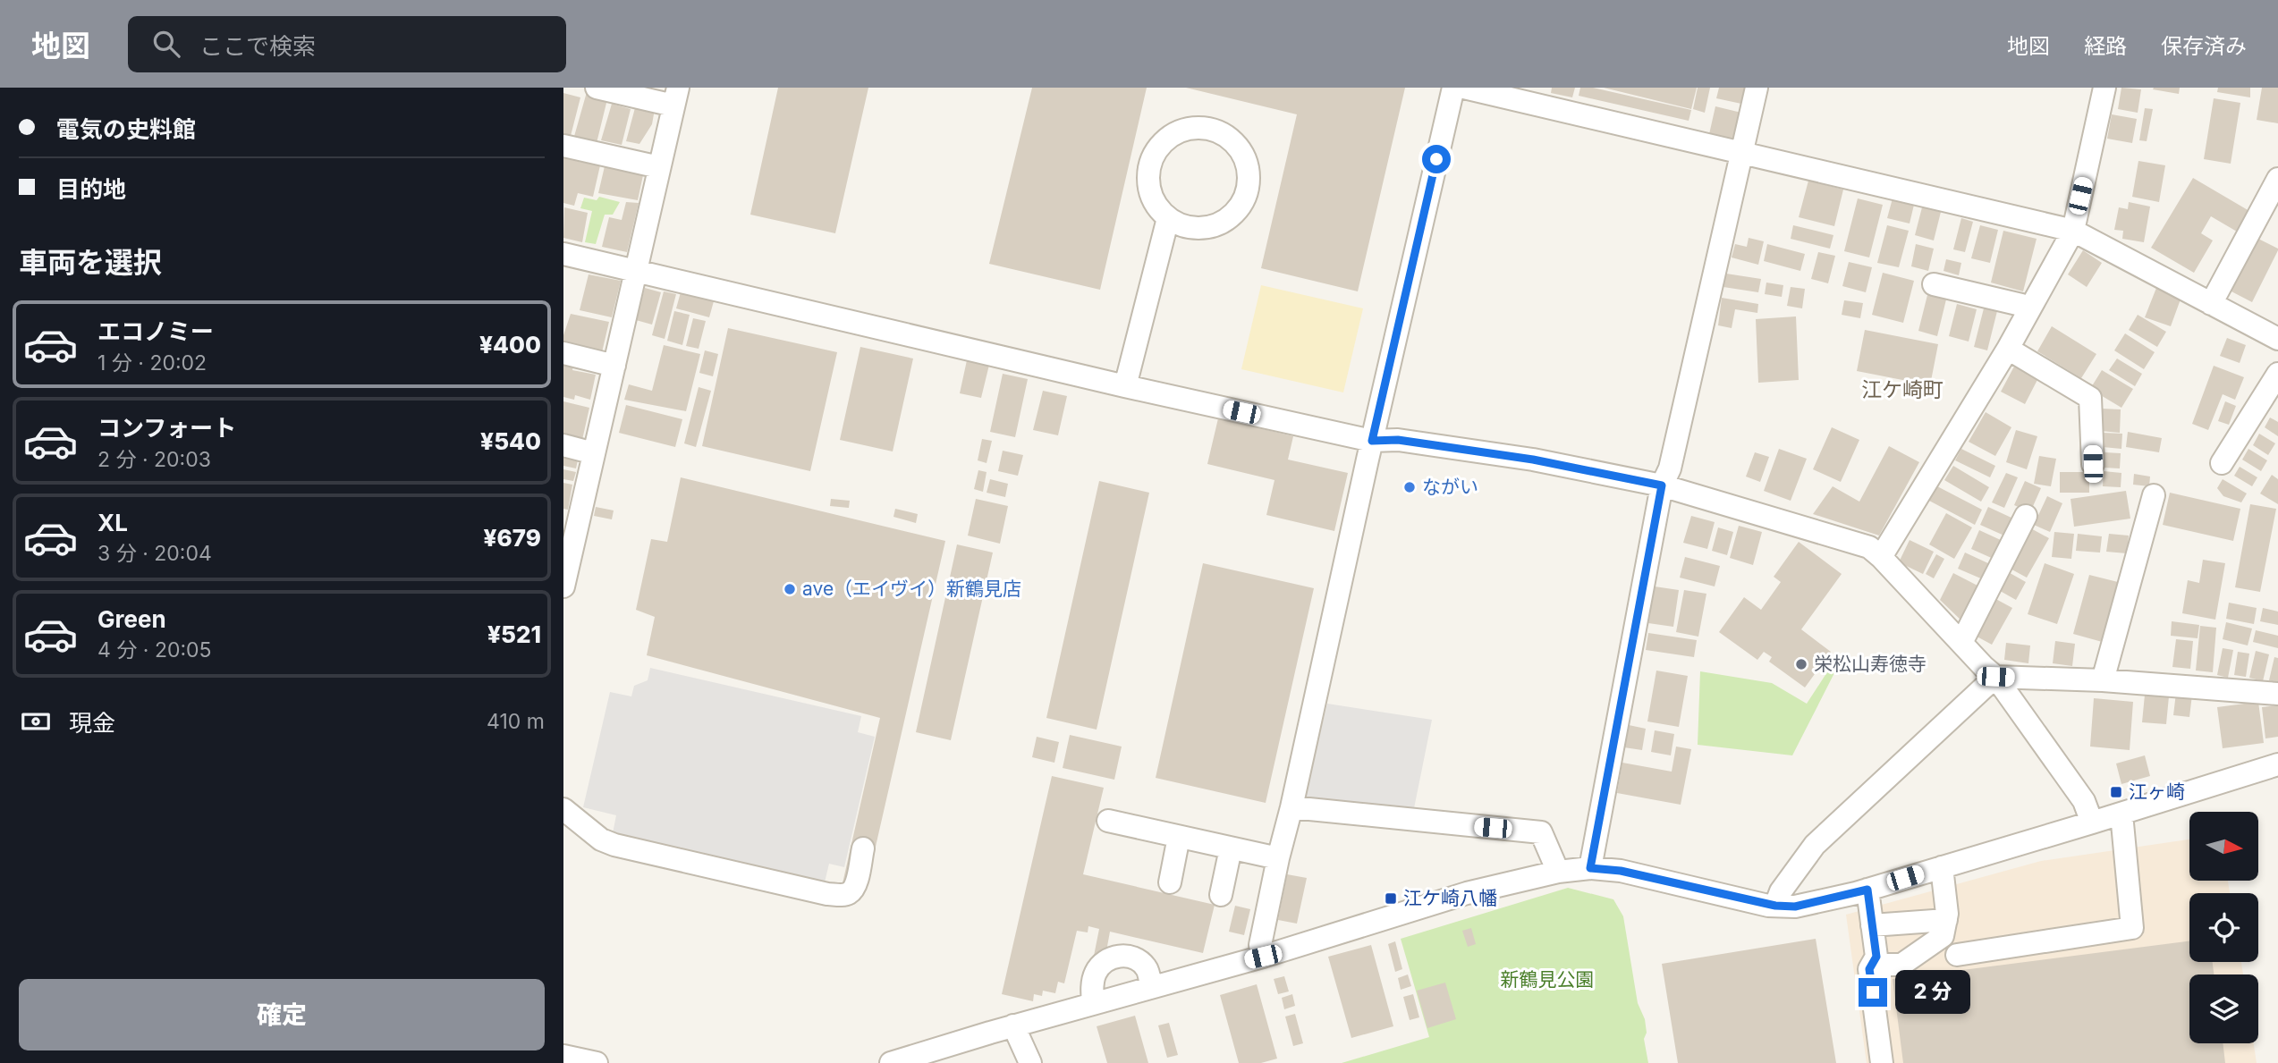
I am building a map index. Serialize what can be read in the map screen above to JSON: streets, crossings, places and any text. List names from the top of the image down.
{
  "districts": ["江ケ崎町"],
  "parks": ["新鶴見公園"],
  "places": {
    "other": ["ながい", "ave（エイヴイ）新鶴見店", "栄松山寿徳寺"],
    "transit": ["江ヶ崎", "江ケ崎八幡"]
  },
  "north": "right",
  "page": {
    "header": "地図",
    "search": "ここで検索",
    "nav": ["地図", "経路", "保存済み"],
    "banner": ["電気の史料館", "目的地"],
    "heading": "車両を選択",
    "list": [
      {
        "name": "エコノミー",
        "note": "1 分 · 20:02",
        "value": "¥400"
      },
      {
        "name": "コンフォート",
        "note": "2 分 · 20:03",
        "value": "¥540"
      },
      {
        "name": "XL",
        "note": "3 分 · 20:04",
        "value": "¥679"
      },
      {
        "name": "Green",
        "note": "4 分 · 20:05",
        "value": "¥521"
      }
    ],
    "pay": ["現金", "410 m"],
    "buttons": "確定",
    "bubble": "2 分"
  }
}
